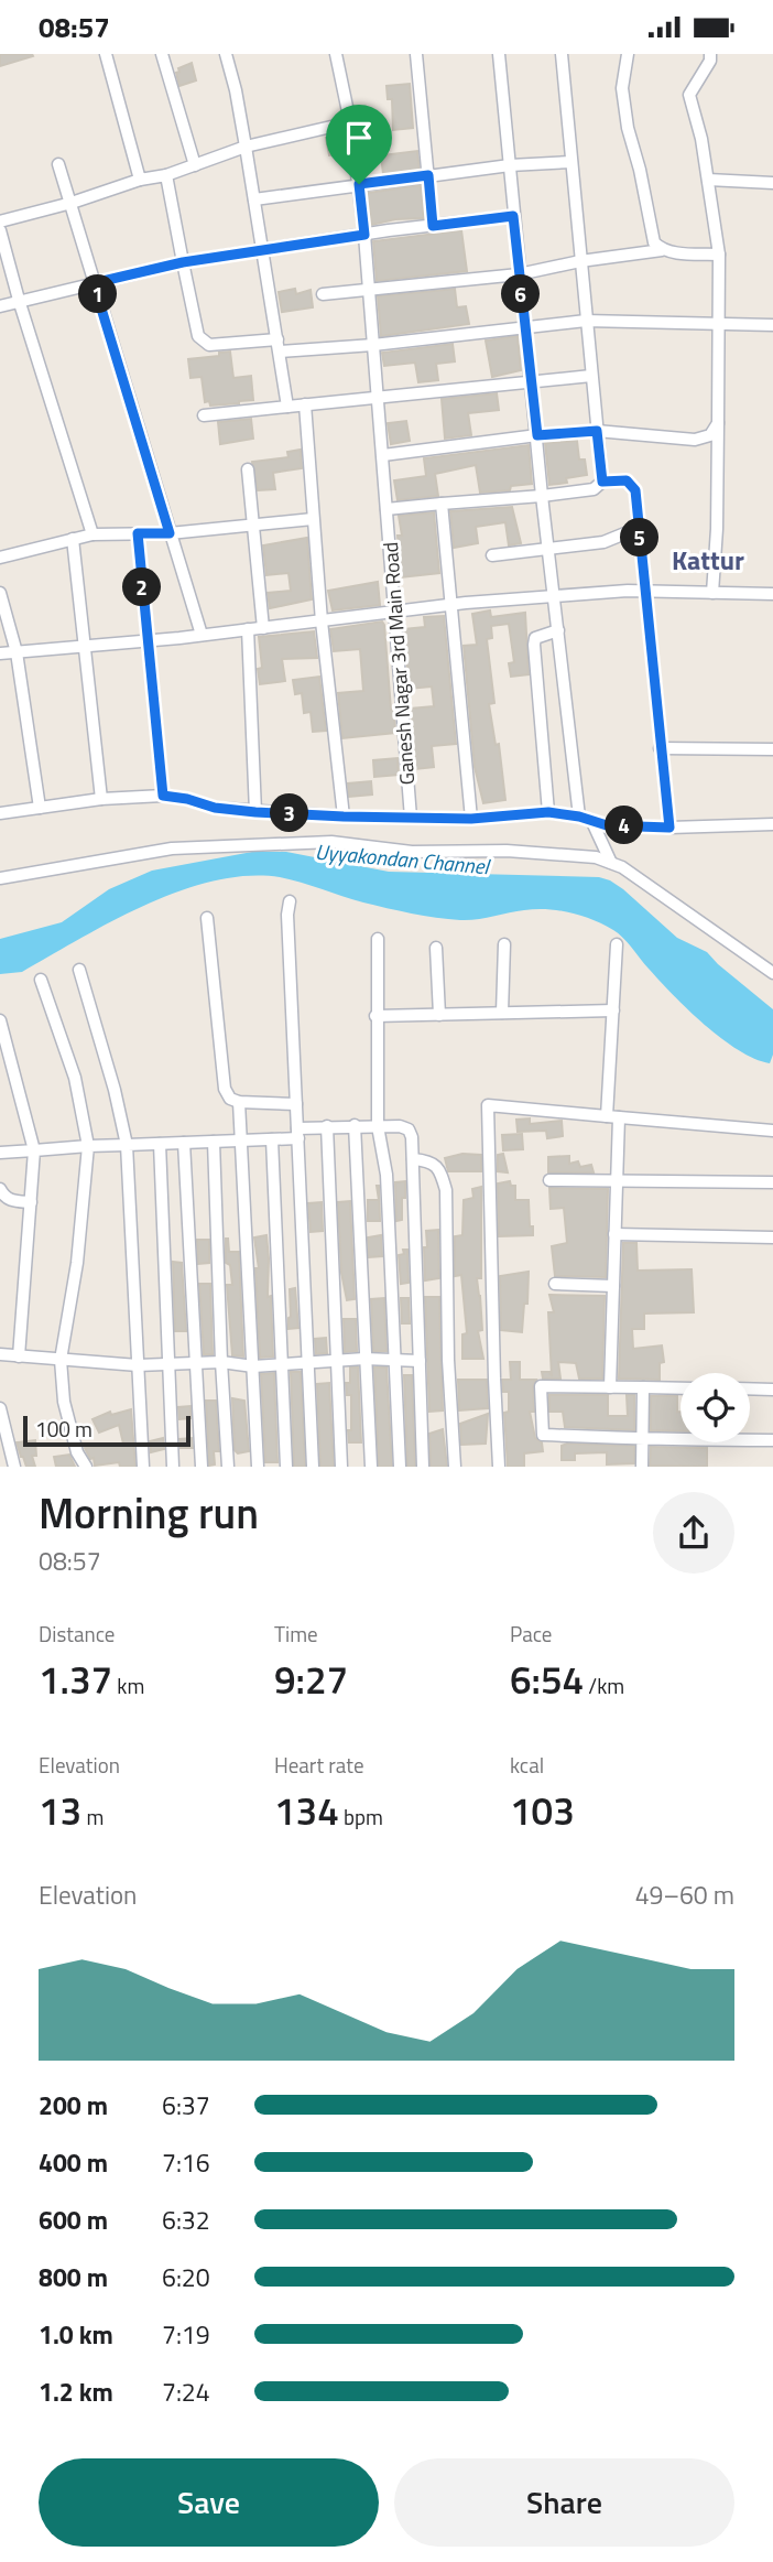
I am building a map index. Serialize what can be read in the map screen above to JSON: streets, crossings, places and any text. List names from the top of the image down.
{
  "streets": {
    "street": ["Ganesh Nagar 3rd Main Road"]
  },
  "districts": ["Kattur"],
  "water": ["Uyyakondan Channel"],
  "scale_bar": "100 m",
  "page": {
    "status": "08:57",
    "pins": [
      "1",
      "6",
      "5",
      "2",
      "3",
      "4"
    ],
    "scale": "100 m",
    "heading": ["Morning run", "08:57"],
    "stats": [
      ["Distance", "1.37 km"],
      ["Time", "9:27"],
      ["Pace", "6:54 /km"],
      ["Elevation", "13 m"],
      ["Heart rate", "134 bpm"],
      ["kcal", "103"]
    ],
    "chart": ["Elevation", "49–60 m"],
    "list": [
      {
        "name": "200 m",
        "note": "6:37"
      },
      {
        "name": "400 m",
        "note": "7:16"
      },
      {
        "name": "600 m",
        "note": "6:32"
      },
      {
        "name": "800 m",
        "note": "6:20"
      },
      {
        "name": "1.0 km",
        "note": "7:19"
      },
      {
        "name": "1.2 km",
        "note": "7:24"
      }
    ],
    "buttons": ["Save", "Share"]
  }
}
